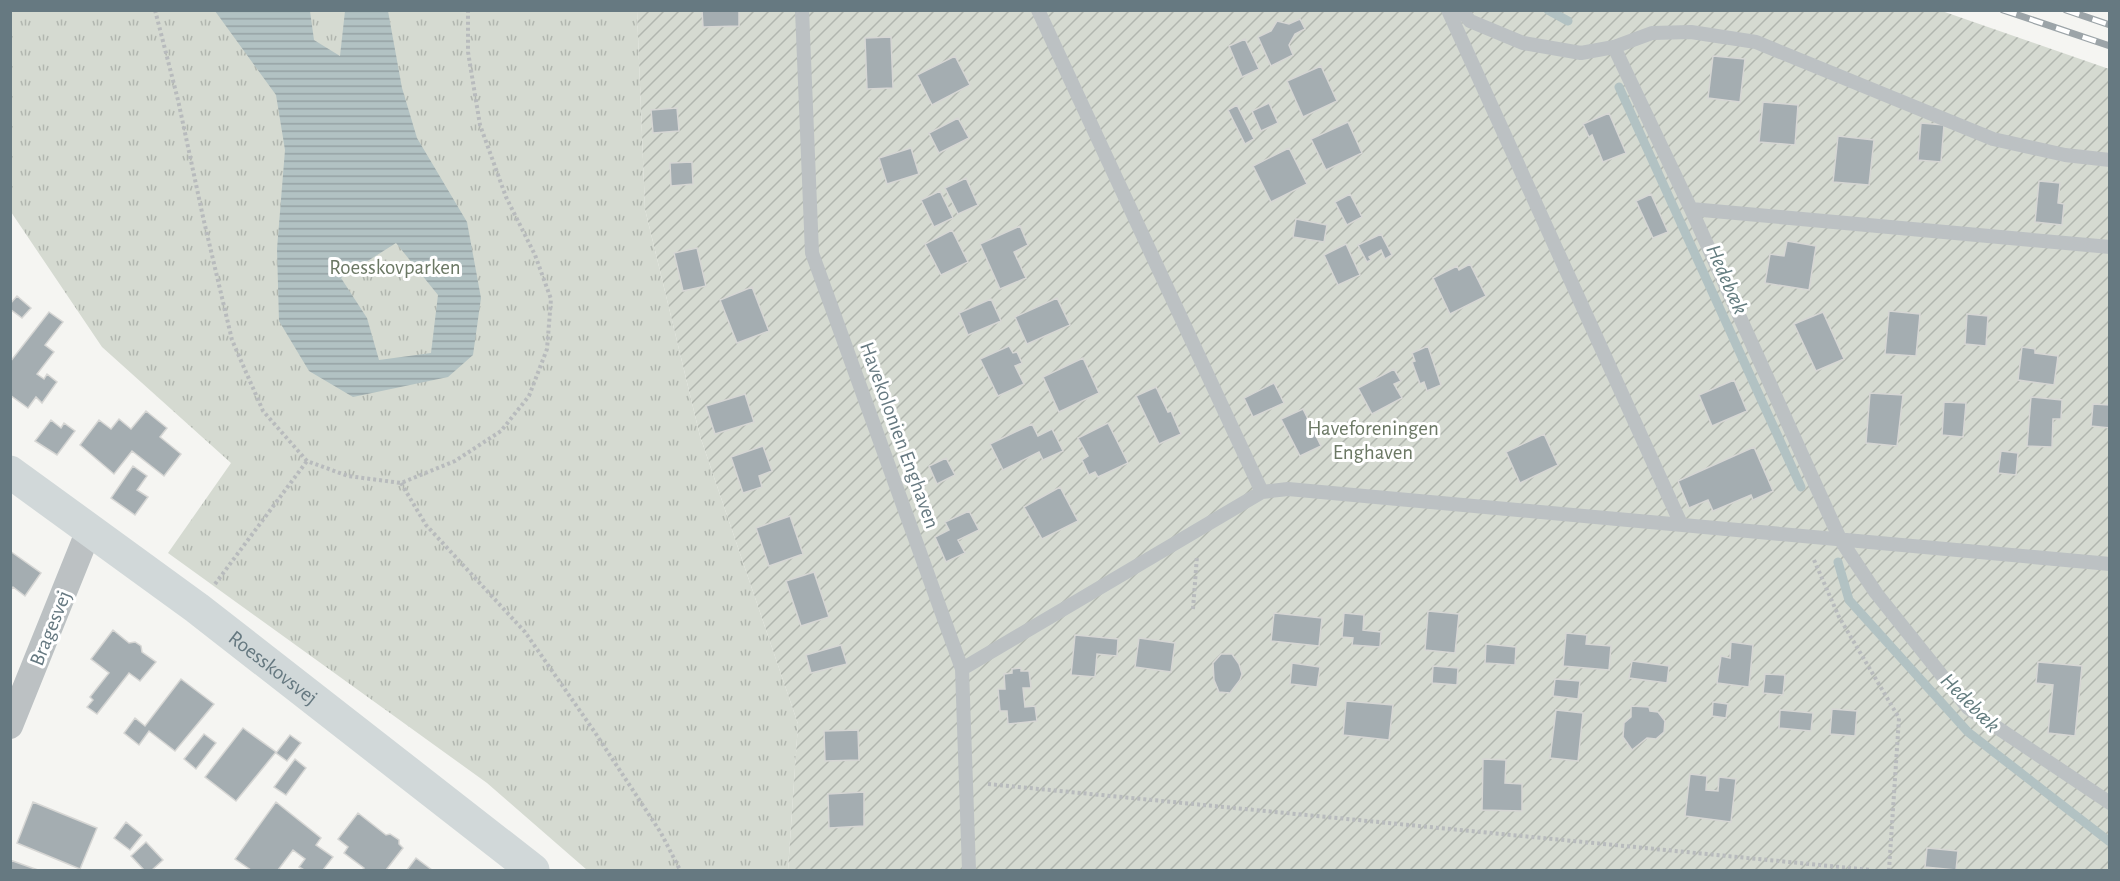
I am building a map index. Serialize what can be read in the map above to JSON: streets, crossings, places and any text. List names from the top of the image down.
{
  "streets": {
    "street": ["Bragesvej", "Roesskovsvej"],
    "lane": ["Havekolonien Enghaven"]
  },
  "crossings": [
    ["Bragesvej", "Roesskovsvej"]
  ],
  "water": ["Hedebæk"],
  "parks": ["Roesskovparken", "Haveforeningen Enghaven"]
}
